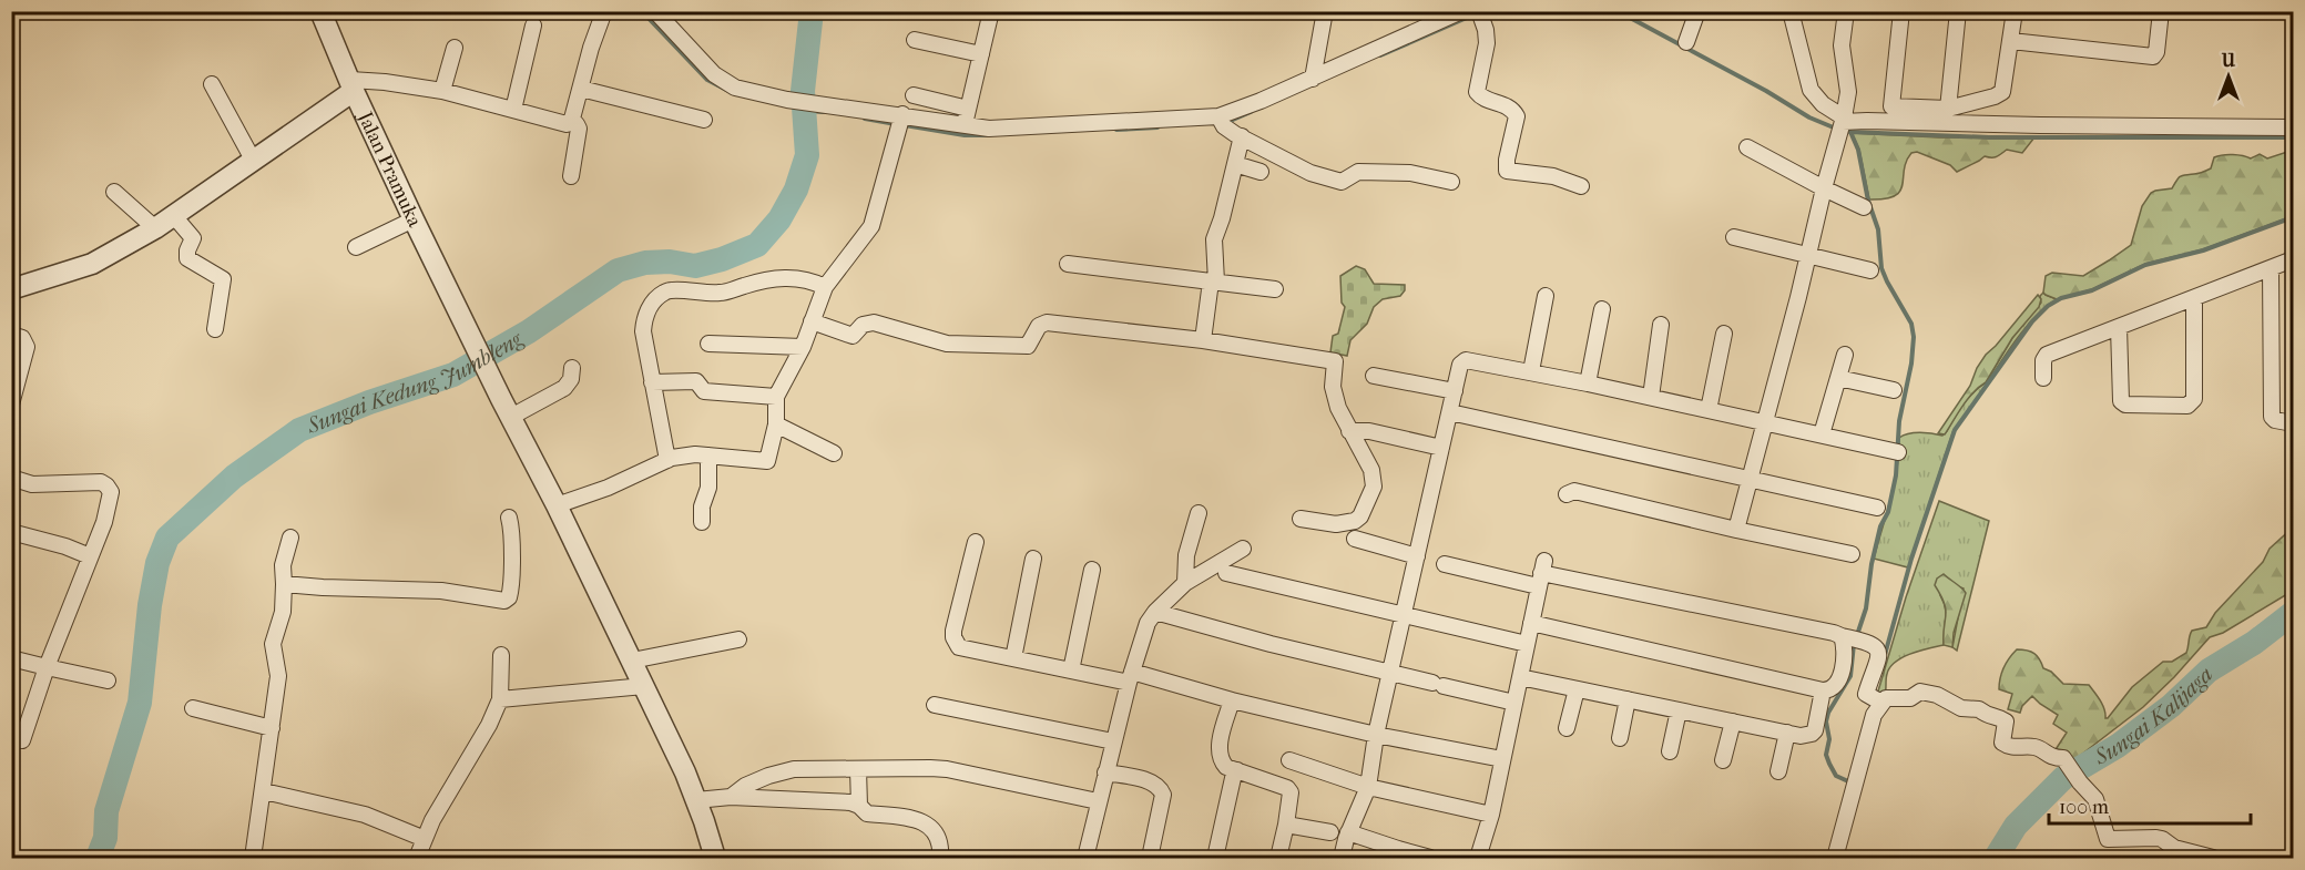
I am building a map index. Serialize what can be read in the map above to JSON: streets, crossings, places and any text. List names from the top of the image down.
{
  "streets": {
    "street": ["Jalan Pramuka"]
  },
  "water": ["Sungai Kedung Jumbleng", "Sungai Kalijaga"],
  "scale_bar": "100 m",
  "north": "top"
}
